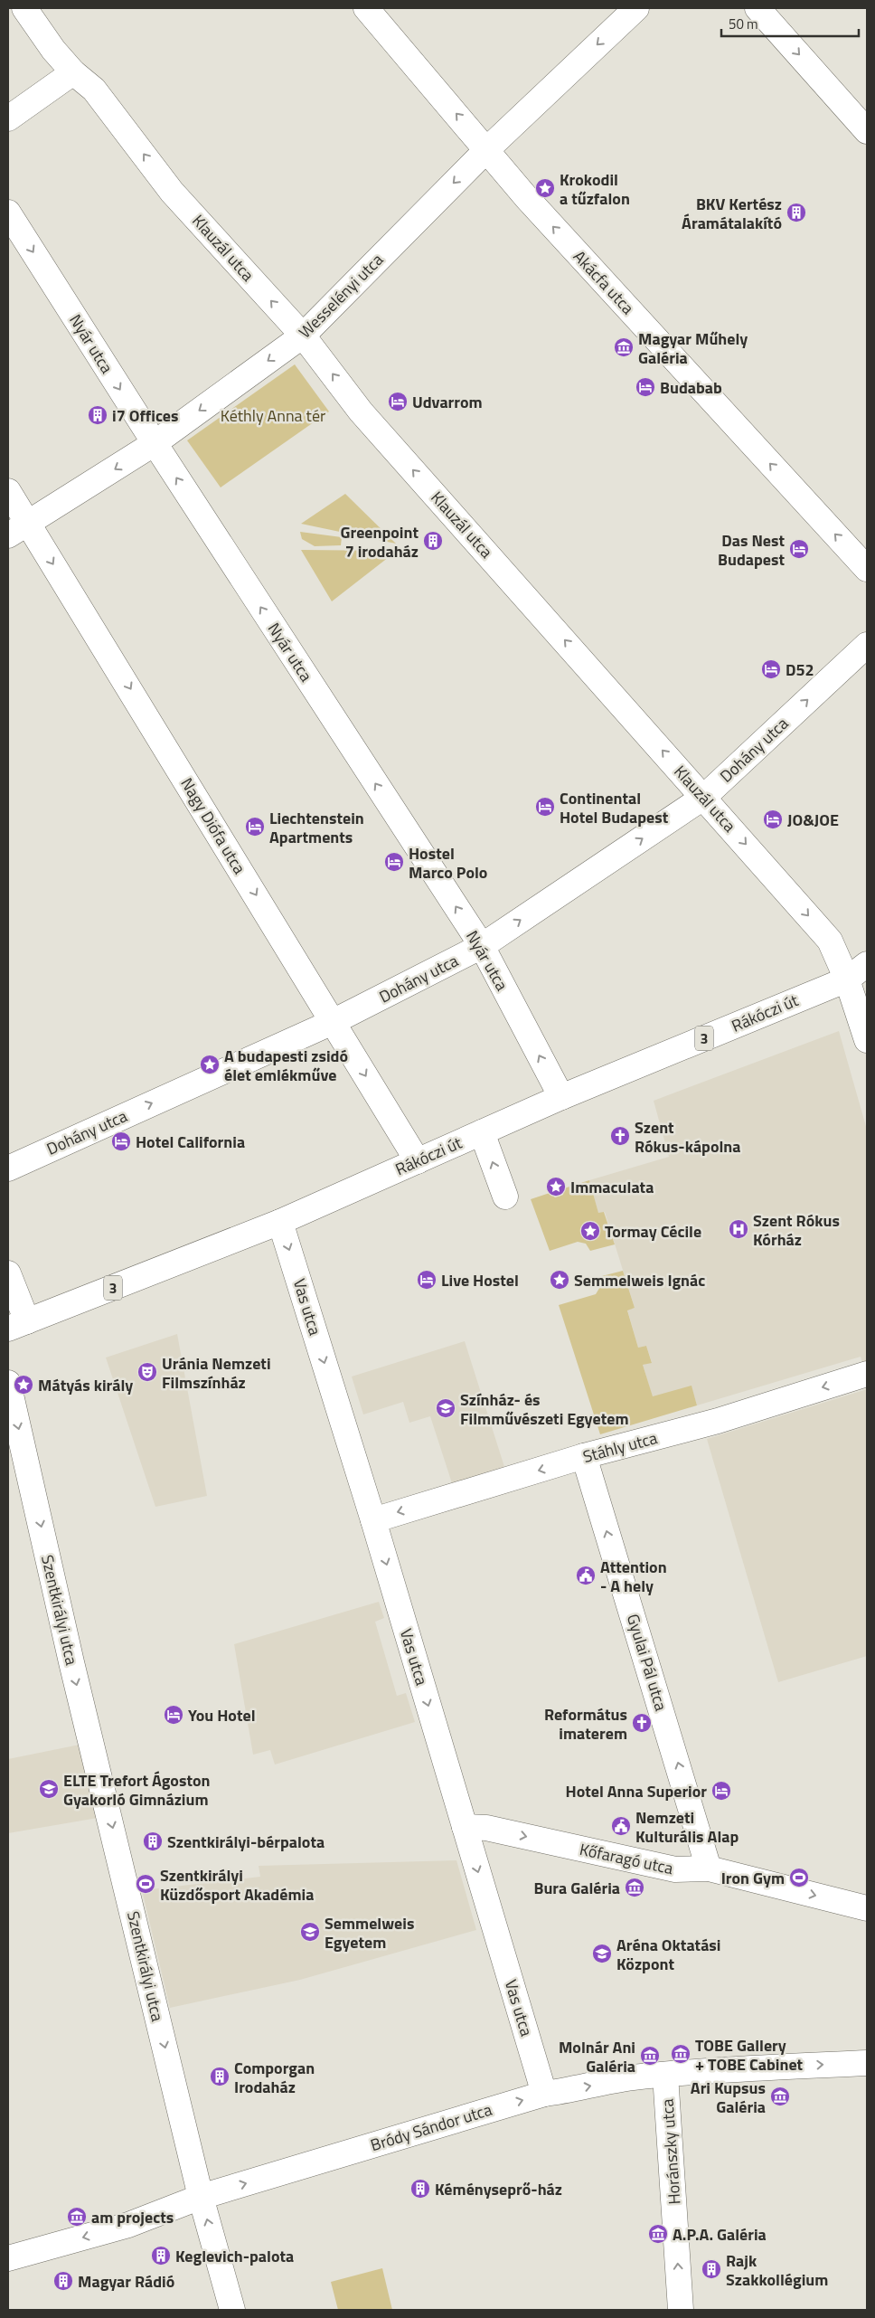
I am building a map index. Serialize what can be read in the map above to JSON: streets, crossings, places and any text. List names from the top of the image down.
{
  "streets": {
    "street": [
      "Klauzál utca",
      "Akácfa utca",
      "Wesselényi utca",
      "Nyár utca",
      "Dohány utca",
      "Nagy Diófa utca",
      "Rákóczi út",
      "3",
      "Vas utca",
      "Stáhly utca",
      "Szentkirályi utca",
      "Gyulai Pál utca",
      "Kőfaragó utca",
      "Bródy Sándor utca",
      "Horánszky utca"
    ]
  },
  "crossings": [
    ["Klauzál utca", "Wesselényi utca"],
    ["Klauzál utca", "Dohány utca"],
    ["Klauzál utca", "Rákóczi út"],
    ["Akácfa utca", "Wesselényi utca"],
    ["Wesselényi utca", "Nyár utca"],
    ["Wesselényi utca", "Nagy Diófa utca"],
    ["Nyár utca", "Dohány utca"],
    ["Nyár utca", "Rákóczi út"],
    ["Dohány utca", "Nagy Diófa utca"],
    ["Nagy Diófa utca", "Rákóczi út"],
    ["Rákóczi út", "Vas utca"],
    ["Vas utca", "Stáhly utca"],
    ["Vas utca", "Kőfaragó utca"],
    ["Vas utca", "Bródy Sándor utca"],
    ["Stáhly utca", "Gyulai Pál utca"],
    ["Szentkirályi utca", "Bródy Sándor utca"],
    ["Gyulai Pál utca", "Kőfaragó utca"],
    ["Bródy Sándor utca", "Horánszky utca"]
  ],
  "one_way": [
    "Akácfa utca",
    "Wesselényi utca",
    "Dohány utca",
    "Nagy Diófa utca",
    "Vas utca",
    "Stáhly utca",
    "Gyulai Pál utca",
    "Kőfaragó utca",
    "Horánszky utca"
  ],
  "parks": ["Kéthly Anna tér"],
  "places": {
    "place": [
      "Krokodil a tűzfalon",
      "A budapesti zsidó élet emlékműve",
      "Immaculata",
      "Tormay Cécile",
      "Semmelweis Ignác",
      "Mátyás király"
    ],
    "building": [
      "BKV Kertész Áramátalakító",
      "i7 Offices",
      "Greenpoint 7 irodaház",
      "Szentkirályi-bérpalota",
      "Comporgan Irodaház",
      "Kéményseprő-ház",
      "Keglevich-palota",
      "Rajk Szakkollégium",
      "Magyar Rádió"
    ],
    "museum": [
      "Magyar Műhely Galéria",
      "Bura Galéria",
      "TOBE Gallery + TOBE Cabinet",
      "Molnár Ani Galéria",
      "Ari Kupsus Galéria",
      "am projects",
      "A.P.A. Galéria"
    ],
    "hotel": [
      "Budabab",
      "Udvarrom",
      "Das Nest Budapest",
      "D52",
      "Continental Hotel Budapest",
      "JO&JOE",
      "Liechtenstein Apartments",
      "Hostel Marco Polo",
      "Hotel California",
      "Live Hostel",
      "You Hotel",
      "Hotel Anna Superior"
    ],
    "church": ["Szent Rókus-kápolna", "Református imaterem"],
    "hospital": ["Szent Rókus Kórház"],
    "theatre": ["Uránia Nemzeti Filmszínház"],
    "school or university": [
      "Színház- és Filmművészeti Egyetem",
      "ELTE Trefort Ágoston Gyakorló Gimnázium",
      "Semmelweis Egyetem",
      "Aréna Oktatási Központ"
    ],
    "public building": ["Attention - A hely", "Nemzeti Kulturális Alap"],
    "sports": ["Iron Gym", "Szentkirályi Küzdősport Akadémia"]
  },
  "scale_bar": "50 m"
}
